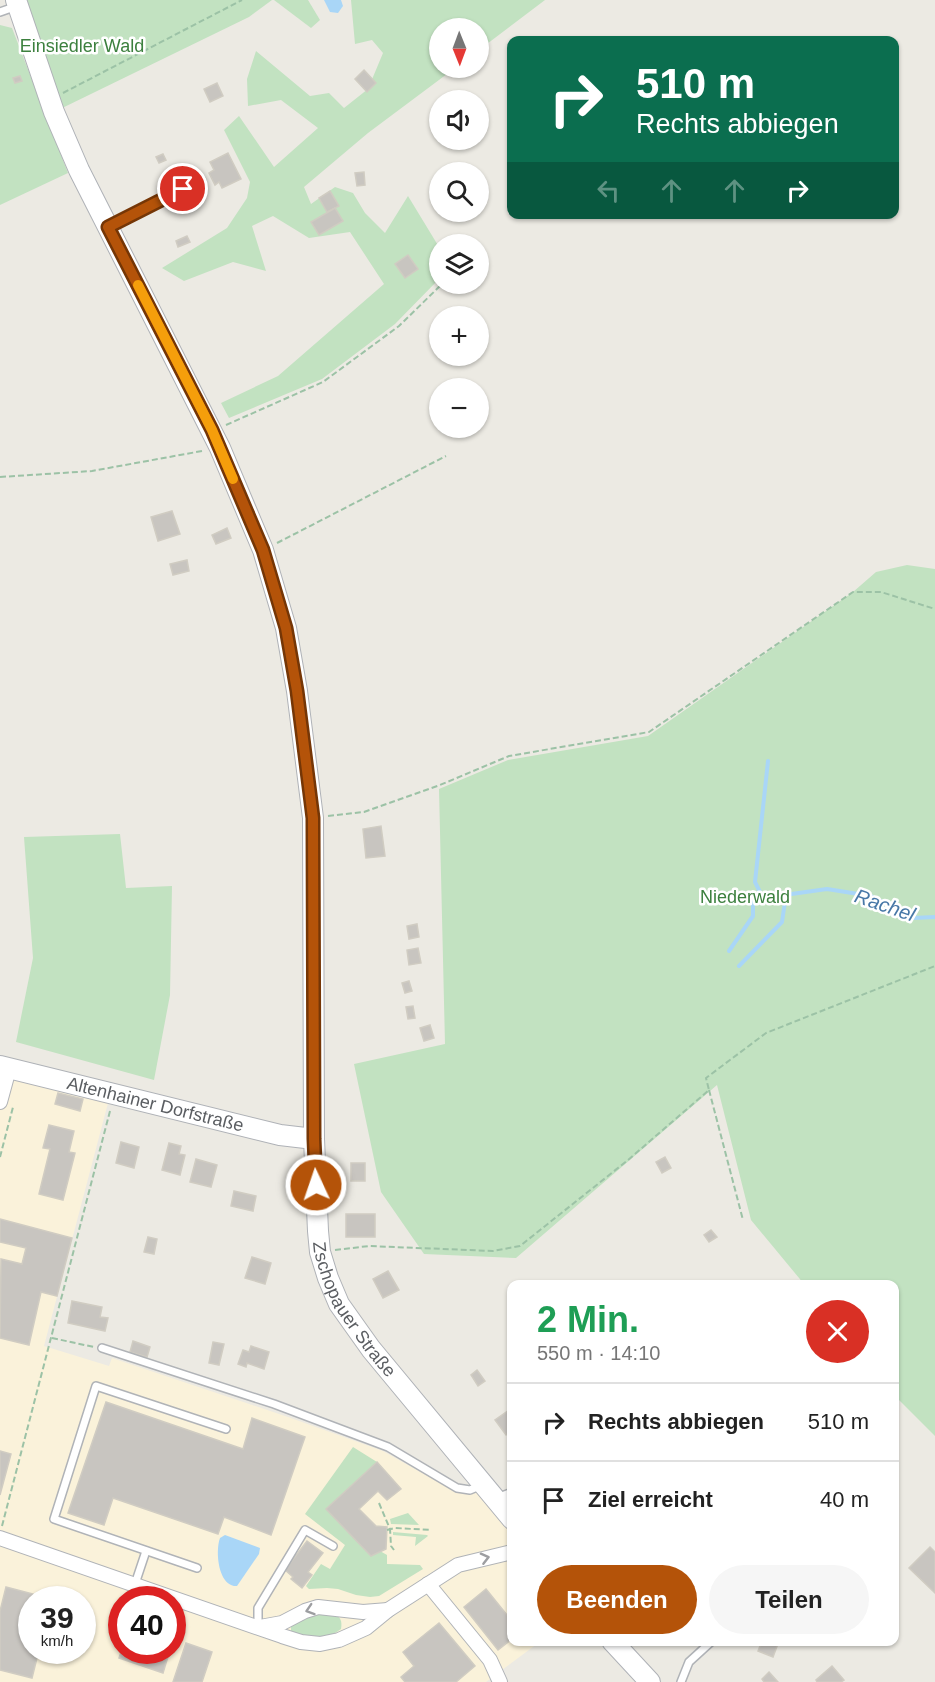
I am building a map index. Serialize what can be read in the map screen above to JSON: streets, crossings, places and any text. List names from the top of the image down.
{
  "streets": {
    "street": ["Altenhainer Dorfstraße", "Zschopauer Straße"]
  },
  "crossings": [
    ["Altenhainer Dorfstraße", "Zschopauer Straße"]
  ],
  "water": ["Rachel"],
  "parks": ["Einsiedler Wald", "Niederwald"],
  "north": "bottom",
  "page": {
    "map_buttons": ["+", "−"],
    "turn": ["510 m", "Rechts abbiegen"],
    "heading": ["2 Min.", "550 m · 14:10"],
    "list": [
      {
        "name": "Rechts abbiegen",
        "value": "510 m"
      },
      {
        "name": "Ziel erreicht",
        "value": "40 m"
      }
    ],
    "buttons": ["Beenden", "Teilen"],
    "speed": "39 km/h",
    "limit": "40"
  }
}
